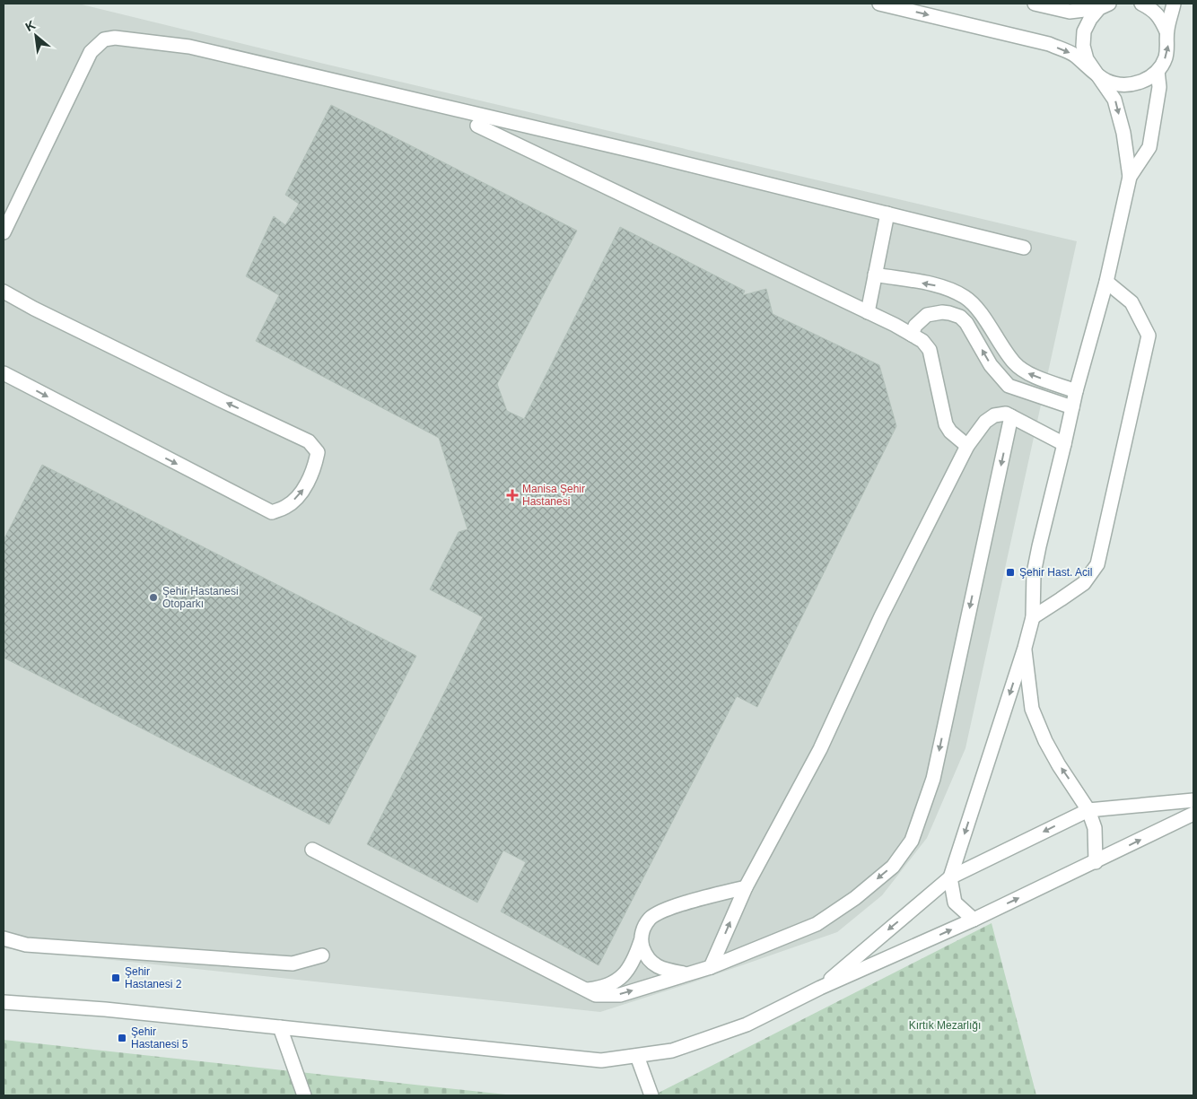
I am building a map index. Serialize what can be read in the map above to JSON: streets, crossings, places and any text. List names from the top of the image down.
{
  "parks": ["Kırtık Mezarlığı"],
  "places": {
    "health": ["Manisa Şehir Hastanesi"],
    "transit": ["Şehir Hast. Acil", "Şehir Hastanesi 2", "Şehir Hastanesi 5"],
    "other": ["Şehir Hastanesi Otoparkı"]
  },
  "north": "top left"
}
